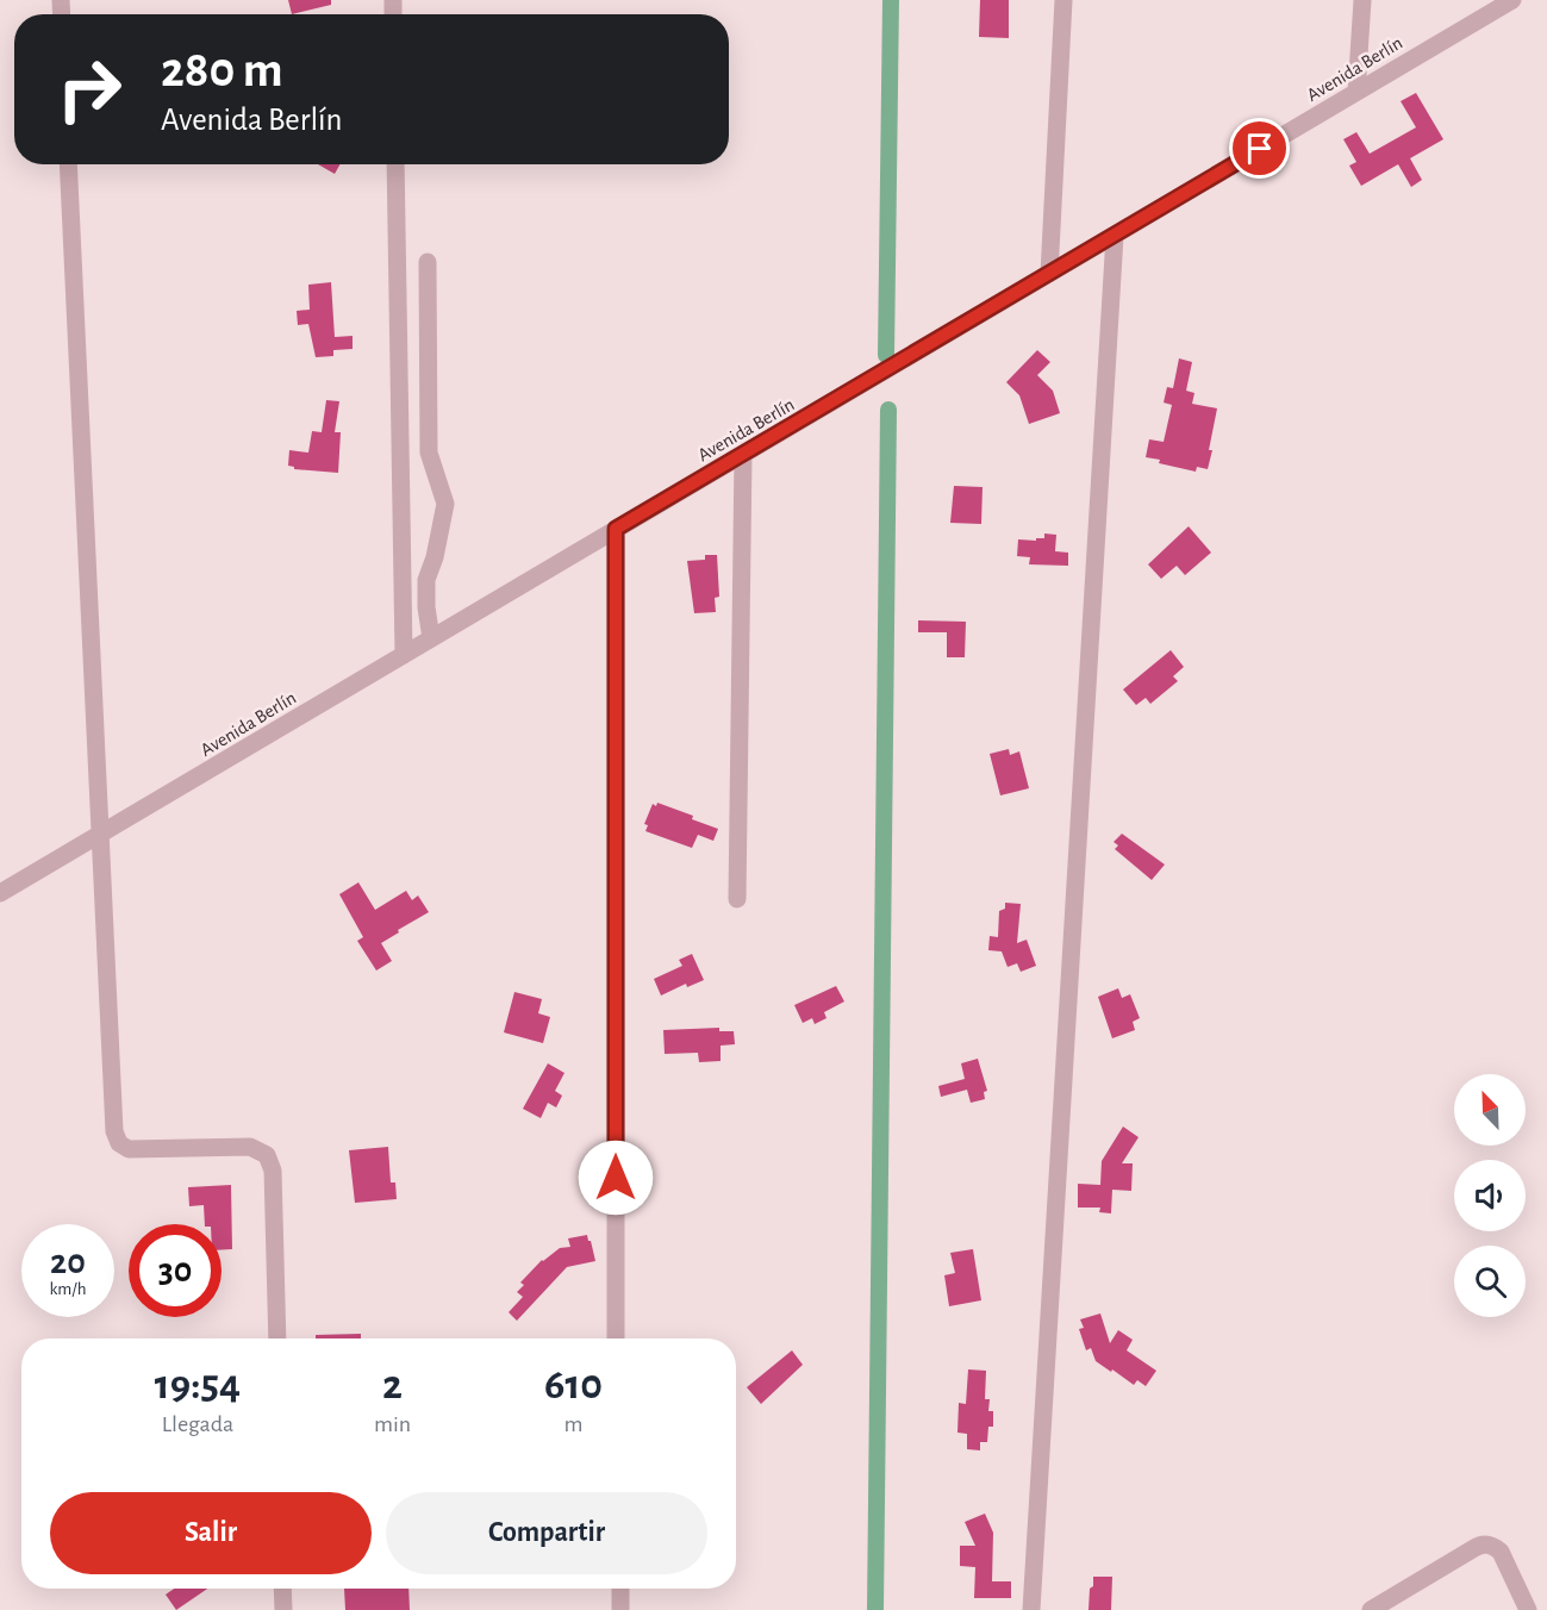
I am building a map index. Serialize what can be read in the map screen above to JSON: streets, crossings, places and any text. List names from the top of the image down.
{
  "streets": {
    "street": ["Avenida Berlín"]
  },
  "north": "top left",
  "page": {
    "turn": ["280 m", "Avenida Berlín"],
    "speed": "20 km/h",
    "limit": "30",
    "eta": [
      "19:54",
      "Llegada",
      "2",
      "min",
      "610",
      "m"
    ],
    "buttons": ["Salir", "Compartir"]
  }
}
